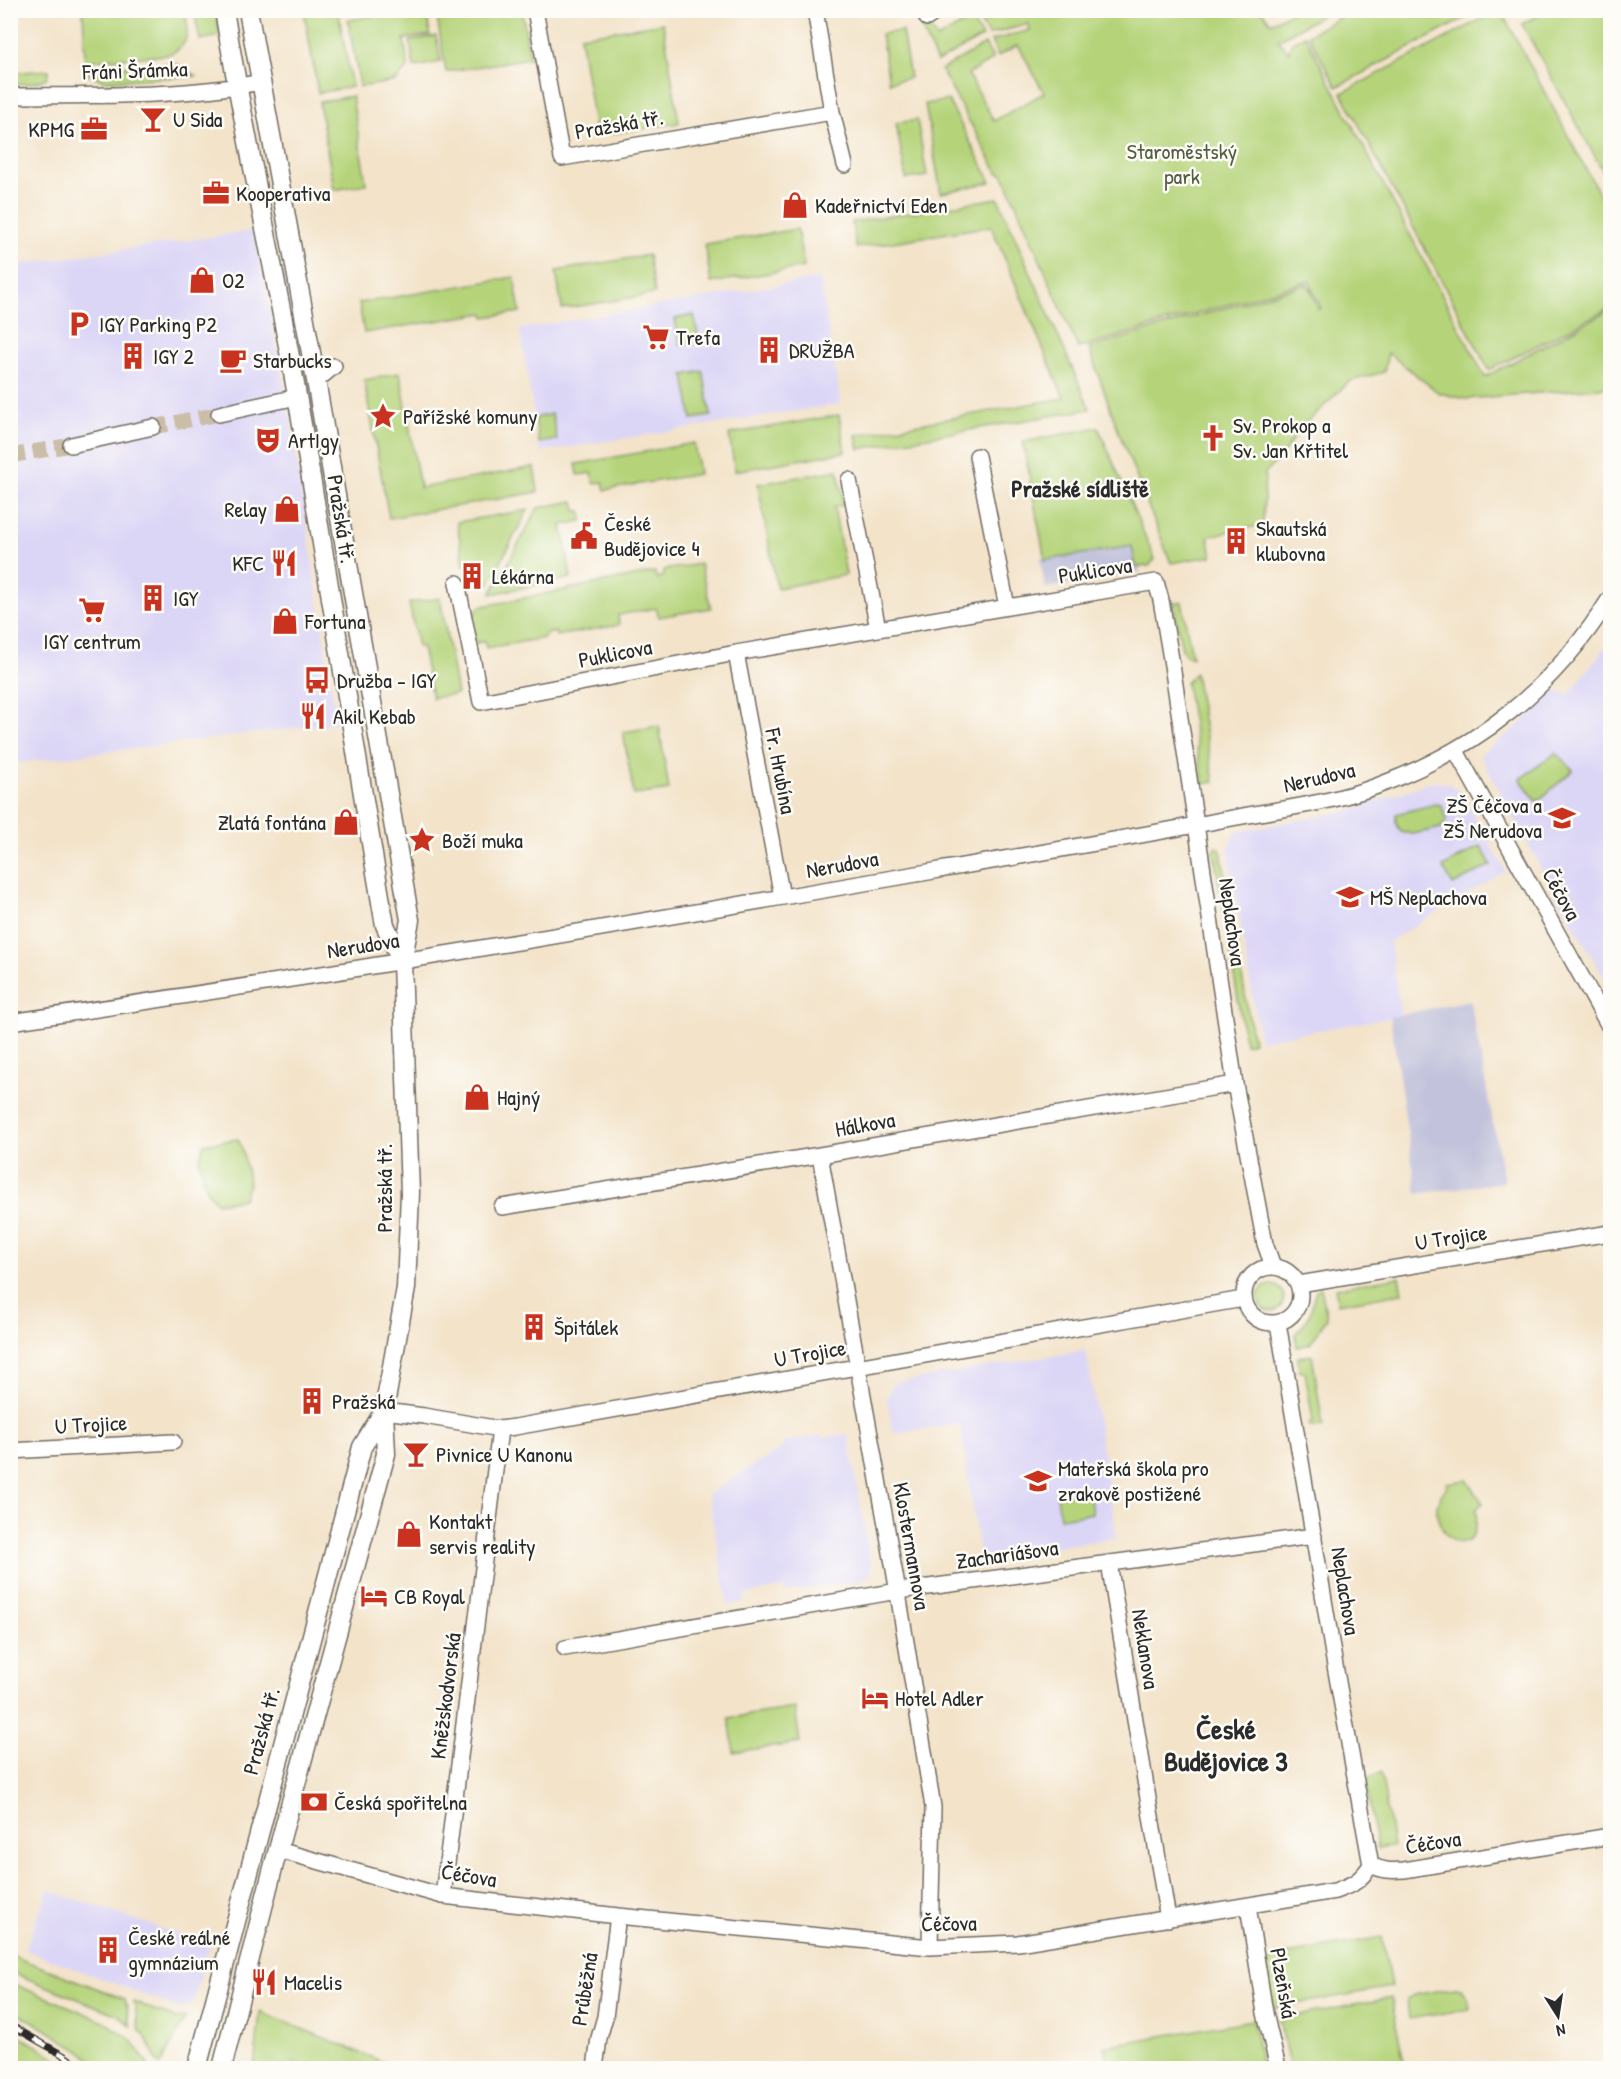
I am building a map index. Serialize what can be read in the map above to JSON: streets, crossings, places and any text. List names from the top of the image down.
{
  "streets": {
    "street": [
      "Fráni Šrámka",
      "Pražská tř.",
      "Puklicova",
      "Fr. Hrubína",
      "Nerudova",
      "Čéčova",
      "Neplachova",
      "Hálkova",
      "U Trojice",
      "Klostermannova",
      "Zachariášova",
      "Neklanova",
      "Kněžskodvorská",
      "Plzeňská",
      "Průběžná"
    ]
  },
  "crossings": [
    ["Fráni Šrámka", "Pražská tř."],
    ["Pražská tř.", "Nerudova"],
    ["Pražská tř.", "Čéčova"],
    ["Pražská tř.", "U Trojice"],
    ["Puklicova", "Fr. Hrubína"],
    ["Puklicova", "Neplachova"],
    ["Fr. Hrubína", "Nerudova"],
    ["Nerudova", "Čéčova"],
    ["Nerudova", "Neplachova"],
    ["Čéčova", "Neplachova"],
    ["Čéčova", "Klostermannova"],
    ["Čéčova", "Neklanova"],
    ["Čéčova", "Kněžskodvorská"],
    ["Čéčova", "Plzeňská"],
    ["Čéčova", "Průběžná"],
    ["Neplachova", "Hálkova"],
    ["Neplachova", "U Trojice"],
    ["Neplachova", "Zachariášova"],
    ["Hálkova", "Klostermannova"],
    ["U Trojice", "Klostermannova"],
    ["U Trojice", "Kněžskodvorská"],
    ["Klostermannova", "Zachariášova"],
    ["Zachariášova", "Neklanova"]
  ],
  "districts": ["Pražské sídliště", "České Budějovice 3"],
  "parks": ["Staroměstský park"],
  "places": {
    "bar": ["U Sida", "Pivnice U Kanonu"],
    "office": ["KPMG", "Kooperativa"],
    "shop": [
      "Kadeřnictví Eden",
      "O2",
      "Relay",
      "Fortuna",
      "Zlatá fontána",
      "Hajný",
      "Kontakt servis reality"
    ],
    "parking": ["IGY Parking P2"],
    "supermarket": ["Trefa", "IGY centrum"],
    "building": [
      "DRUŽBA",
      "IGY 2",
      "Skautská klubovna",
      "Lékárna",
      "IGY",
      "Špitálek",
      "Pražská",
      "České reálné gymnázium"
    ],
    "cafe": ["Starbucks"],
    "place": ["Pařížské komuny", "Boží muka"],
    "church": ["Sv. Prokop a Sv. Jan Křtitel"],
    "theatre": ["ArtIgy"],
    "public building": ["České Budějovice 4"],
    "restaurant": ["KFC", "Akil Kebab", "Macelis"],
    "bus stop": ["Družba - IGY"],
    "school or university": ["ZŠ Čéčova a ZŠ Nerudova", "MŠ Neplachova", "Mateřská škola pro zrakově postižené"],
    "hotel": ["CB Royal", "Hotel Adler"],
    "bank": ["Česká spořitelna"]
  },
  "north": "bottom"
}
